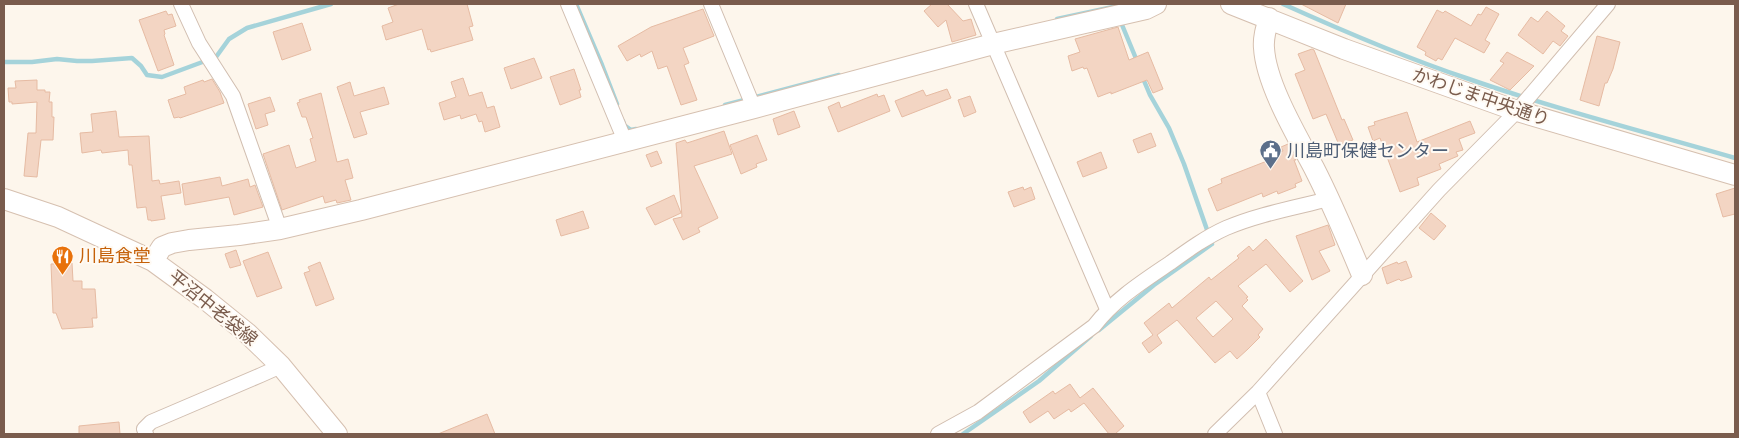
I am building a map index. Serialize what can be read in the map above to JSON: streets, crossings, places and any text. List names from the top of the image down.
{
  "streets": {
    "street": ["かわじま中央通り", "平沼中老袋線"]
  },
  "places": {
    "public building": ["川島町保健センター"],
    "restaurant": ["川島食堂"]
  }
}
